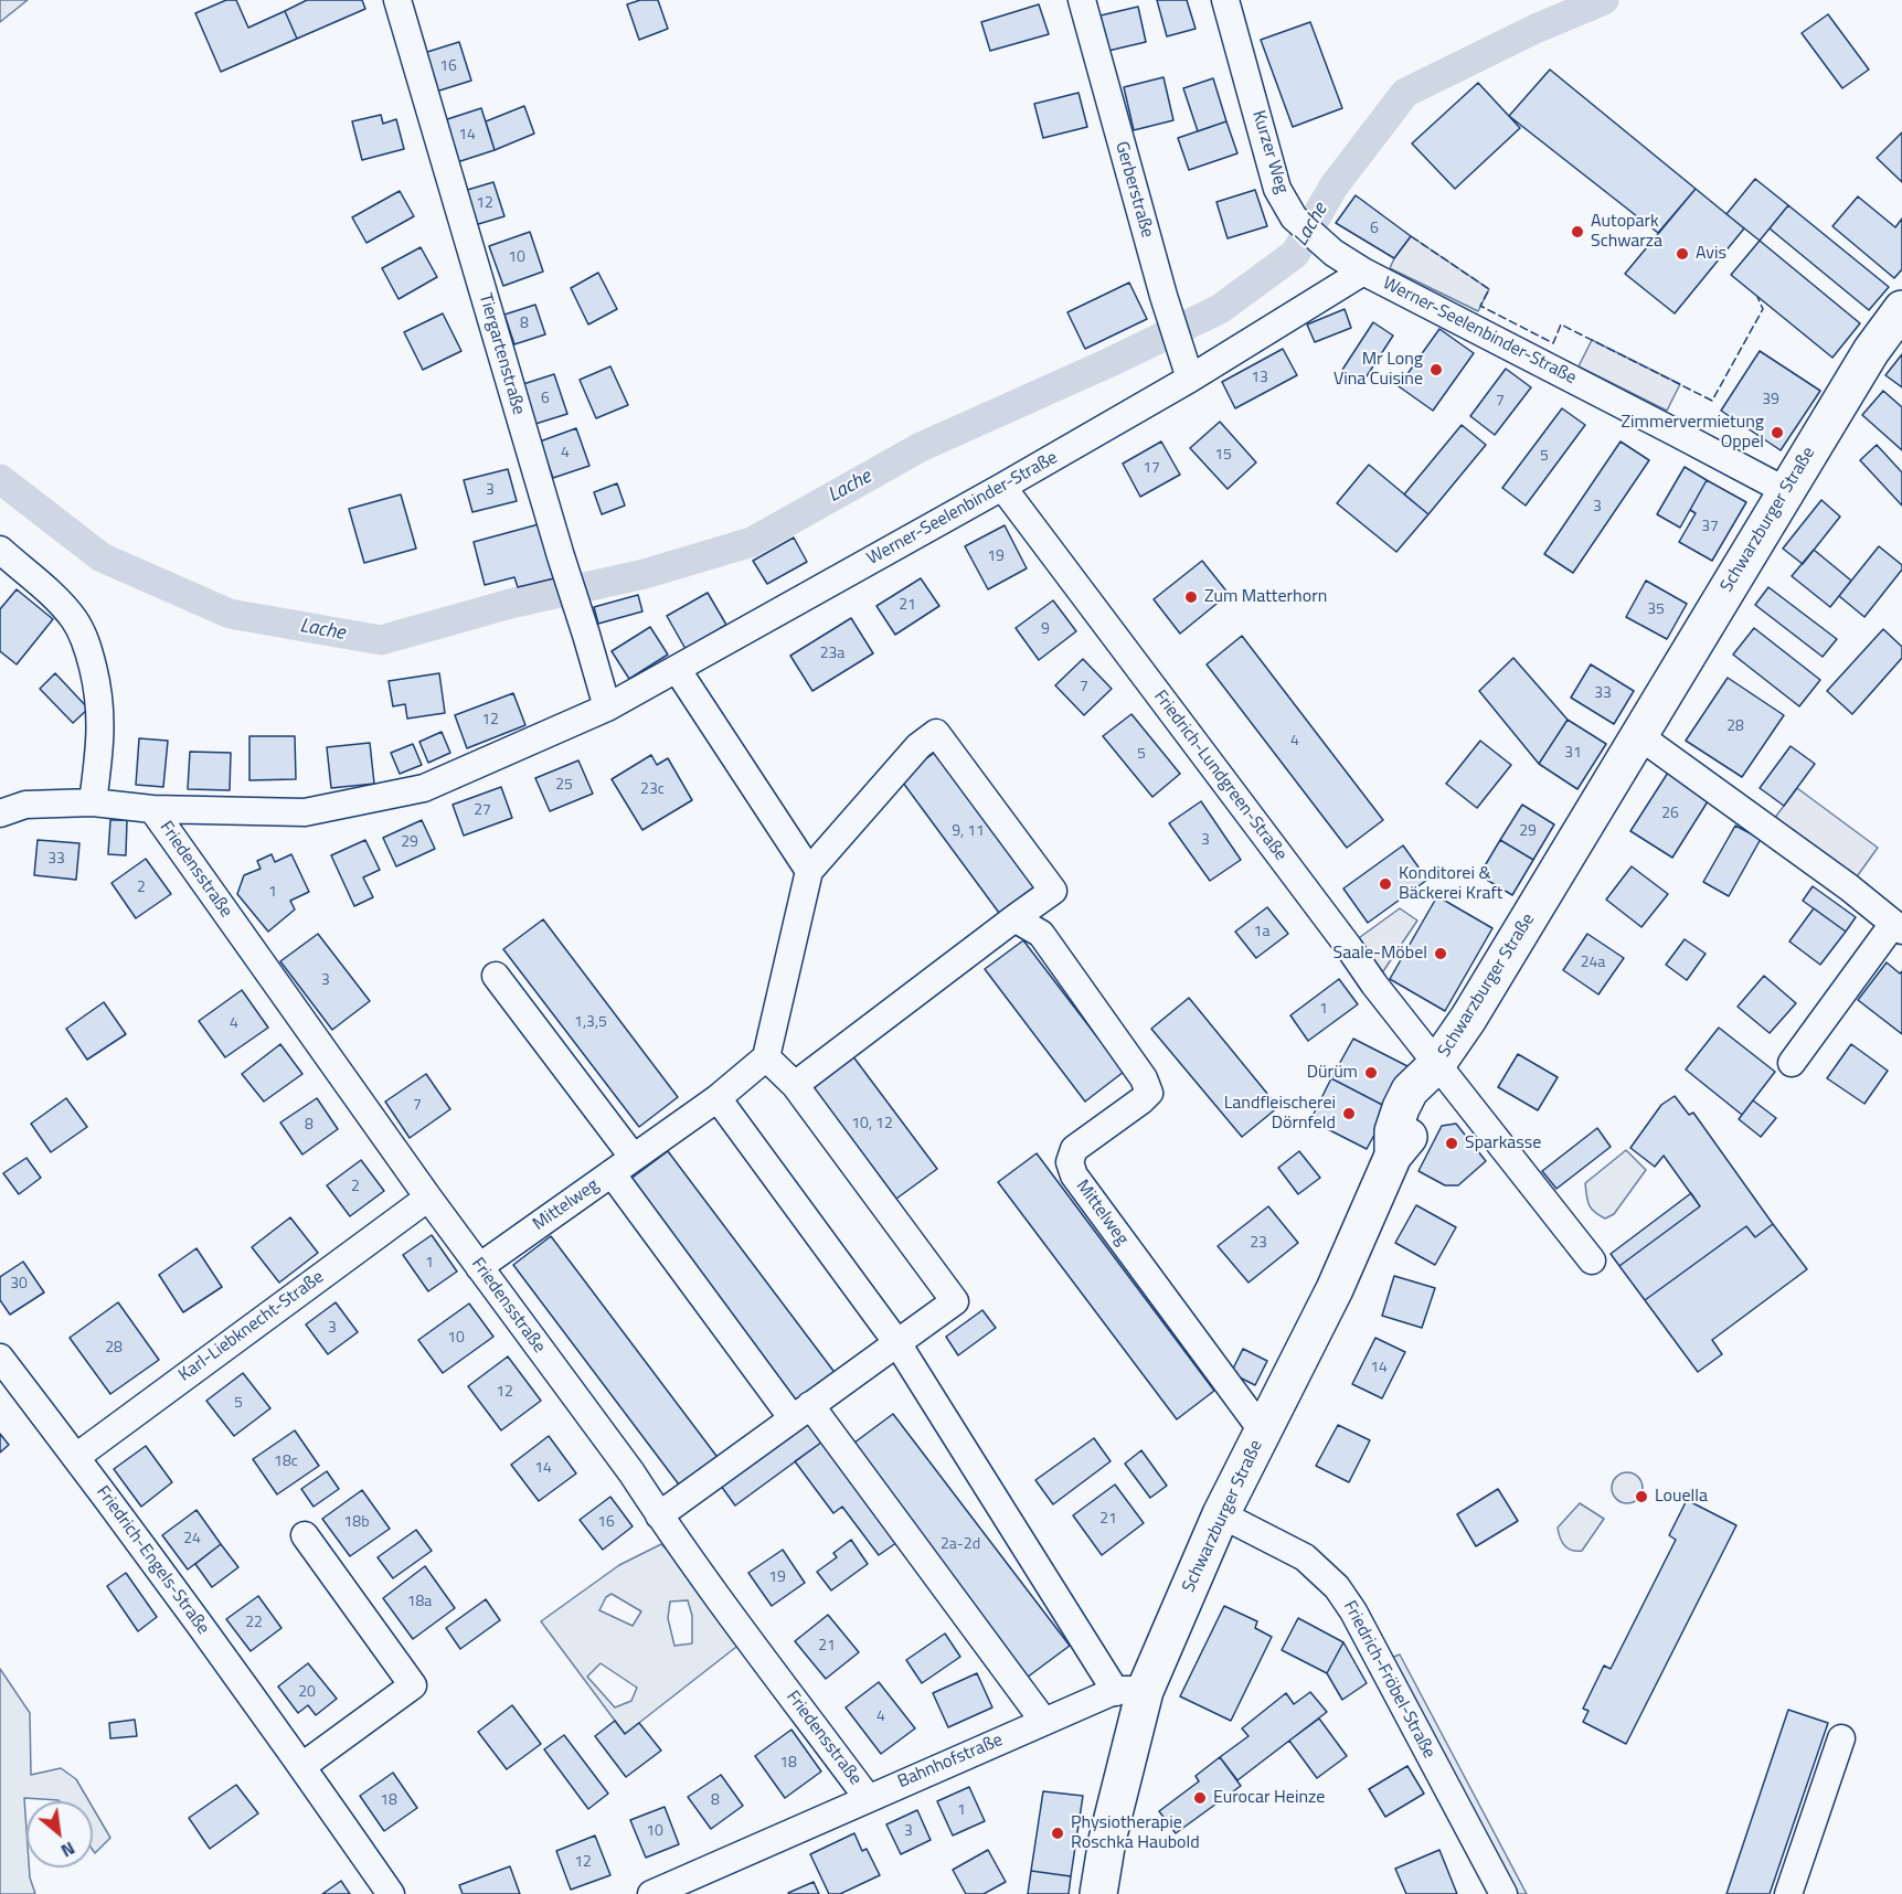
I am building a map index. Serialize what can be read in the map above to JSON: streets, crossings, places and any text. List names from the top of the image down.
{
  "streets": {
    "street": [
      "Kurzer Weg",
      "Gerberstraße",
      "Werner-Seelenbinder-Straße",
      "Tiergartenstraße",
      "Schwarzburger Straße",
      "Friedrich-Lundgreen-Straße",
      "Friedensstraße",
      "Mittelweg",
      "Karl-Liebknecht-Straße",
      "Friedrich-Engels-Straße",
      "Friedrich-Fröbel-Straße",
      "Bahnhofstraße"
    ]
  },
  "crossings": [
    ["Kurzer Weg", "Werner-Seelenbinder-Straße"],
    ["Gerberstraße", "Werner-Seelenbinder-Straße"],
    ["Werner-Seelenbinder-Straße", "Tiergartenstraße"],
    ["Werner-Seelenbinder-Straße", "Schwarzburger Straße"],
    ["Werner-Seelenbinder-Straße", "Friedrich-Lundgreen-Straße"],
    ["Werner-Seelenbinder-Straße", "Friedensstraße"],
    ["Schwarzburger Straße", "Friedrich-Lundgreen-Straße"],
    ["Schwarzburger Straße", "Mittelweg"],
    ["Schwarzburger Straße", "Friedrich-Fröbel-Straße"],
    ["Schwarzburger Straße", "Bahnhofstraße"],
    ["Friedensstraße", "Mittelweg"],
    ["Friedensstraße", "Karl-Liebknecht-Straße"],
    ["Friedensstraße", "Bahnhofstraße"],
    ["Karl-Liebknecht-Straße", "Friedrich-Engels-Straße"]
  ],
  "water": ["Lache"],
  "places": [
    "Autopark Schwarza",
    "Avis",
    "Mr Long Vina Cuisine",
    "Zimmervermietung Oppel",
    "Zum Matterhorn",
    "Konditorei & Bäckerei Kraft",
    "Saale-Möbel",
    "Dürüm",
    "Landfleischerei Dörnfeld",
    "Sparkasse",
    "Louella",
    "Eurocar Heinze",
    "Physiotherapie Roschka Haubold"
  ],
  "house_numbers": [
    "16",
    "14",
    "12",
    "6",
    "10",
    "8",
    "13",
    "6",
    "39",
    "7",
    "4",
    "15",
    "5",
    "17",
    "3",
    "3",
    "37",
    "19",
    "21",
    "35",
    "9",
    "23a",
    "7",
    "33",
    "12",
    "28",
    "4",
    "31",
    "5",
    "25",
    "23c",
    "27",
    "26",
    "9, 11",
    "29",
    "3",
    "29",
    "33",
    "2",
    "1",
    "1a",
    "24a",
    "3",
    "1",
    "1,3,5",
    "4",
    "7",
    "10, 12",
    "8",
    "2",
    "23",
    "1",
    "30",
    "3",
    "10",
    "28",
    "14",
    "12",
    "5",
    "18c",
    "14",
    "21",
    "18b",
    "16",
    "24",
    "2a-2d",
    "19",
    "18a",
    "22",
    "21",
    "20",
    "4",
    "18",
    "18",
    "8",
    "1",
    "10",
    "3",
    "12"
  ],
  "north": "bottom right"
}
